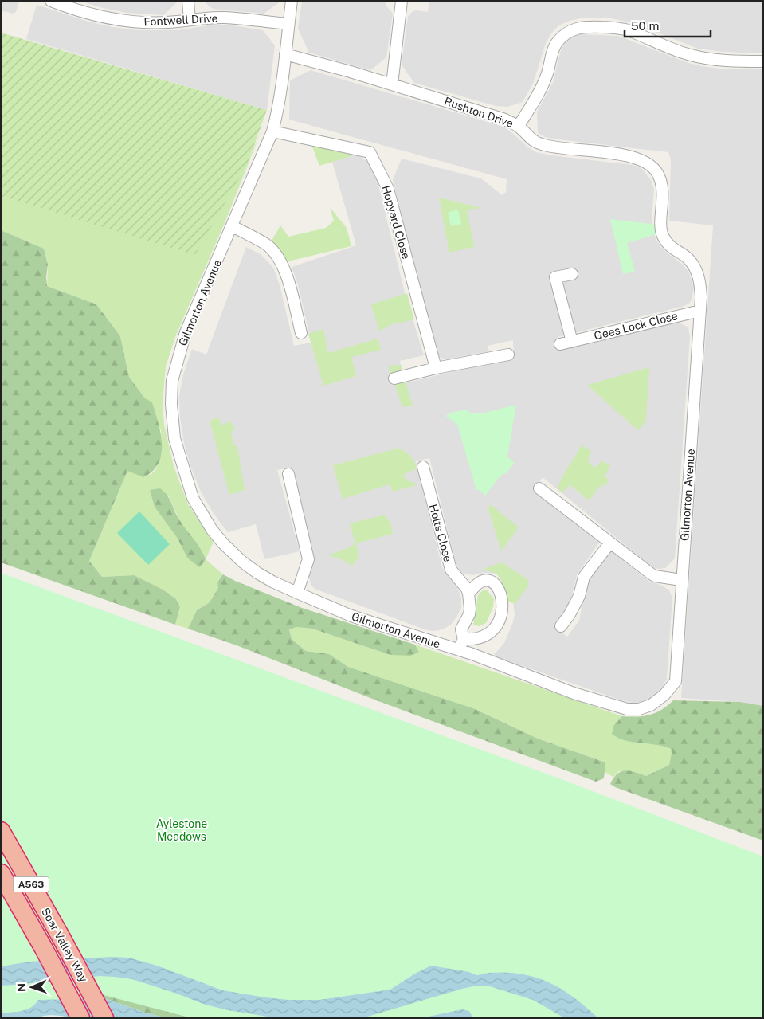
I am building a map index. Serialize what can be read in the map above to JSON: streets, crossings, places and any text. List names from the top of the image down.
{
  "streets": {
    "highway": ["A563", "Soar Valley Way"],
    "street": [
      "Fontwell Drive",
      "Rushton Drive",
      "Hopyard Close",
      "Gilmorton Avenue",
      "Gees Lock Close",
      "Holts Close"
    ]
  },
  "crossings": [
    ["Fontwell Drive", "Gilmorton Avenue"],
    ["Rushton Drive", "Gilmorton Avenue"],
    ["Hopyard Close", "Gilmorton Avenue"],
    ["Gilmorton Avenue", "Gees Lock Close"]
  ],
  "parks": ["Aylestone Meadows"],
  "scale_bar": "50 m",
  "north": "left"
}
